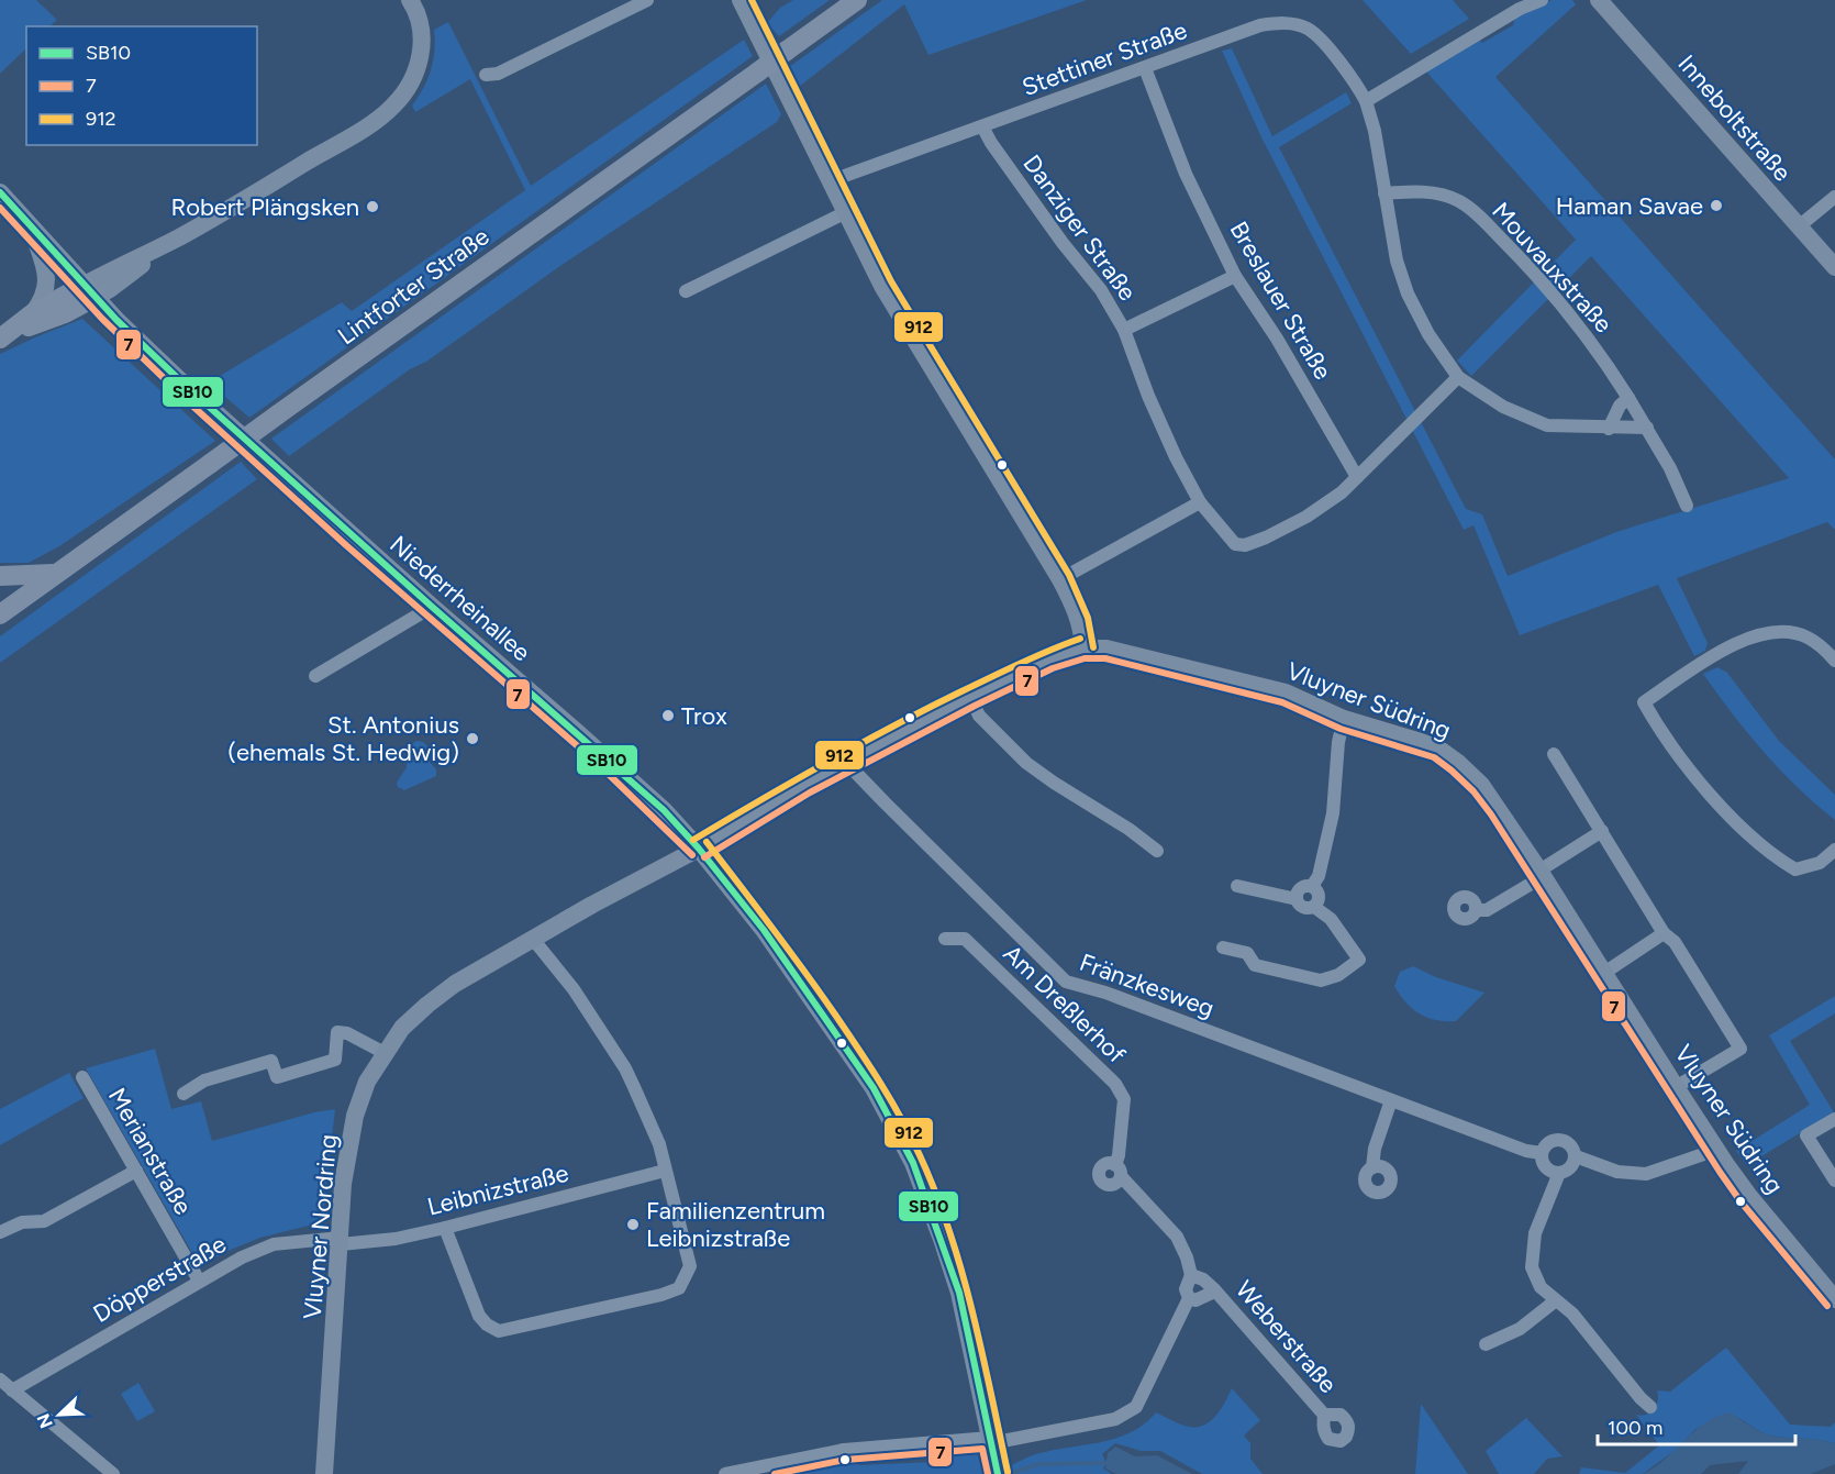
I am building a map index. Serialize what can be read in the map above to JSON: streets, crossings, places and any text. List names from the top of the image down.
{
  "streets": {
    "main road": ["Lintforter Straße"],
    "street": [
      "Stettiner Straße",
      "Inneboltstraße",
      "Danziger Straße",
      "Mouvauxstraße",
      "Breslauer Straße",
      "Niederrheinallee",
      "Vluyner Südring",
      "Fränzkesweg",
      "Am Dreßlerhof",
      "Merianstraße",
      "Leibnizstraße",
      "Vluyner Nordring",
      "Döpperstraße",
      "Weberstraße"
    ]
  },
  "crossings": [
    ["Stettiner Straße", "Danziger Straße"],
    ["Stettiner Straße", "Breslauer Straße"],
    ["Danziger Straße", "Breslauer Straße"],
    ["Niederrheinallee", "Vluyner Südring"],
    ["Niederrheinallee", "Vluyner Nordring"],
    ["Vluyner Südring", "Fränzkesweg"],
    ["Vluyner Südring", "Vluyner Nordring"],
    ["Am Dreßlerhof", "Weberstraße"],
    ["Merianstraße", "Döpperstraße"],
    ["Leibnizstraße", "Vluyner Nordring"],
    ["Leibnizstraße", "Döpperstraße"],
    ["Vluyner Nordring", "Döpperstraße"]
  ],
  "places": [
    "Haman Savae",
    "Robert Plängsken",
    "Trox",
    "St. Antonius (ehemals St. Hedwig)",
    "Familienzentrum Leibnizstraße"
  ],
  "lines": ["transit line 912", "transit line SB10", "transit line 7"],
  "legend": ["SB10", "7", "912"],
  "scale_bar": "100 m",
  "north": "bottom left"
}
